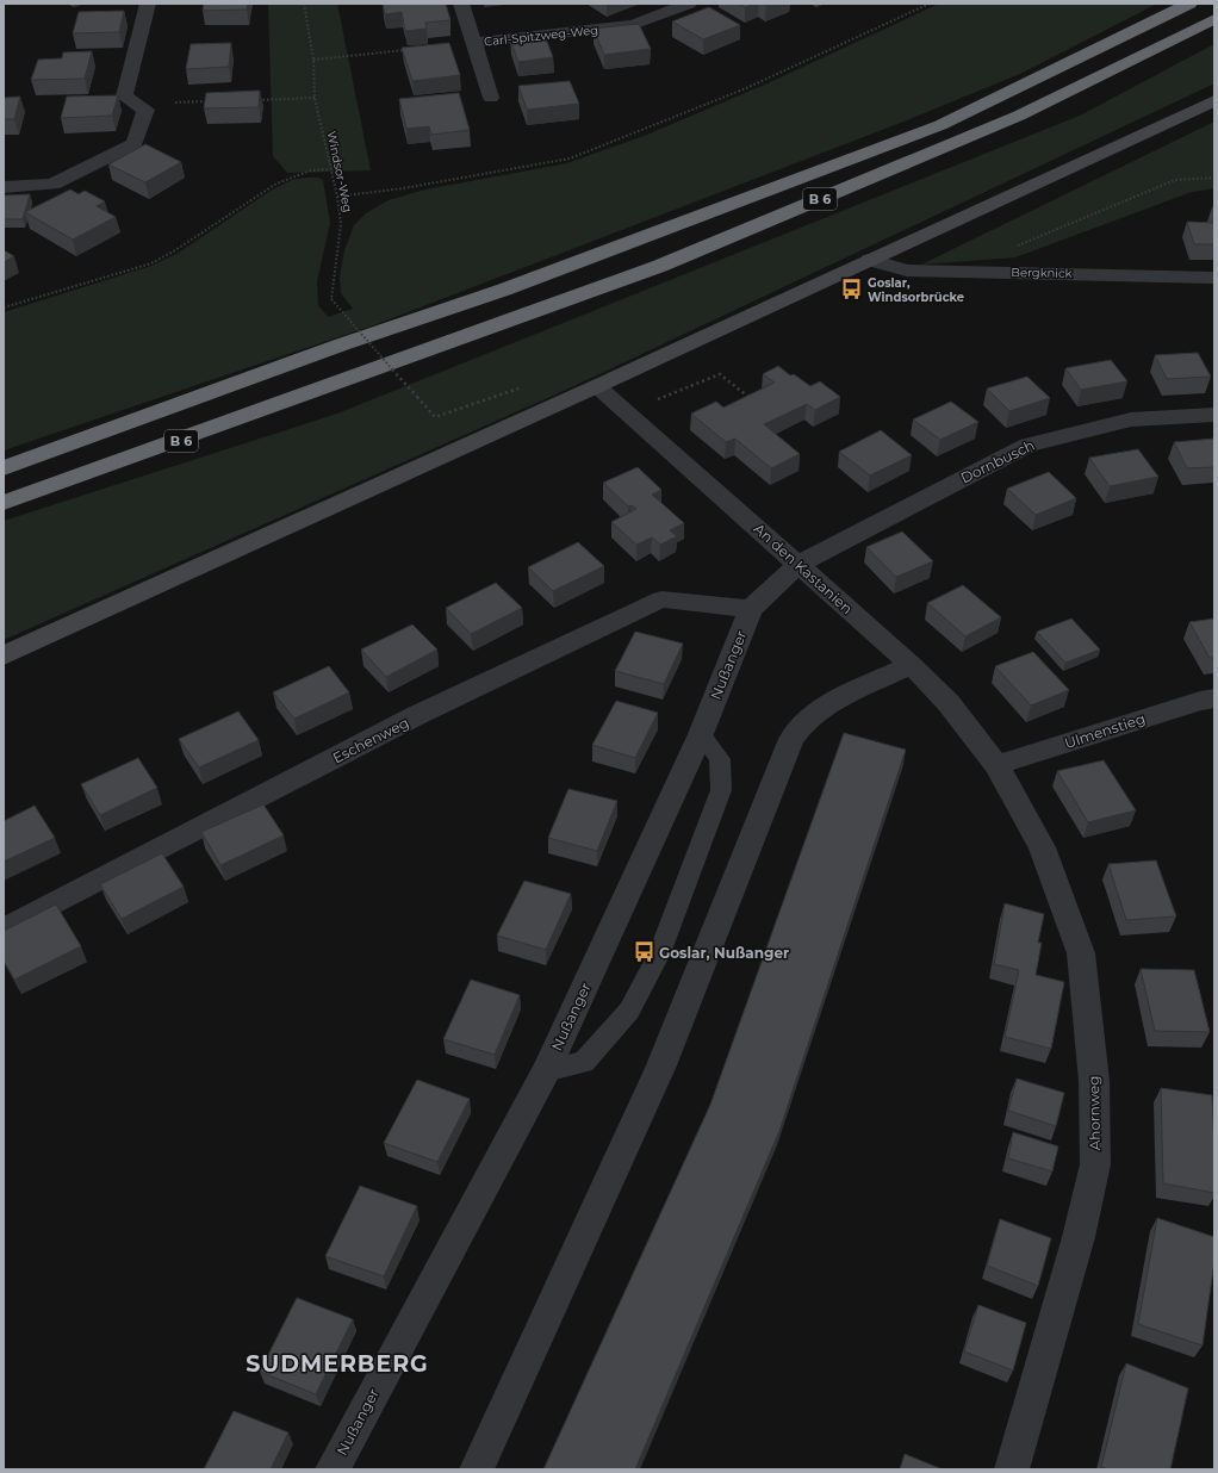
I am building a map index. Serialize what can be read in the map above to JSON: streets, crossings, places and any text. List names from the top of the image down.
{
  "streets": {
    "highway": ["B 6"],
    "street": [
      "Carl-Spitzweg-Weg",
      "Bergknick",
      "Dornbusch",
      "An den Kastanien",
      "Nußanger",
      "Ulmenstieg",
      "Eschenweg",
      "Ahornweg"
    ],
    "path": ["Windsor-Weg"]
  },
  "crossings": [
    ["Dornbusch", "An den Kastanien"],
    ["Dornbusch", "Nußanger"],
    ["An den Kastanien", "Nußanger"],
    ["An den Kastanien", "Ulmenstieg"],
    ["An den Kastanien", "Ahornweg"],
    ["Nußanger", "Eschenweg"],
    ["Ulmenstieg", "Ahornweg"]
  ],
  "districts": ["SUDMERBERG"],
  "places": {
    "bus stop": ["Goslar, Windsorbrücke", "Goslar, Nußanger"]
  }
}
